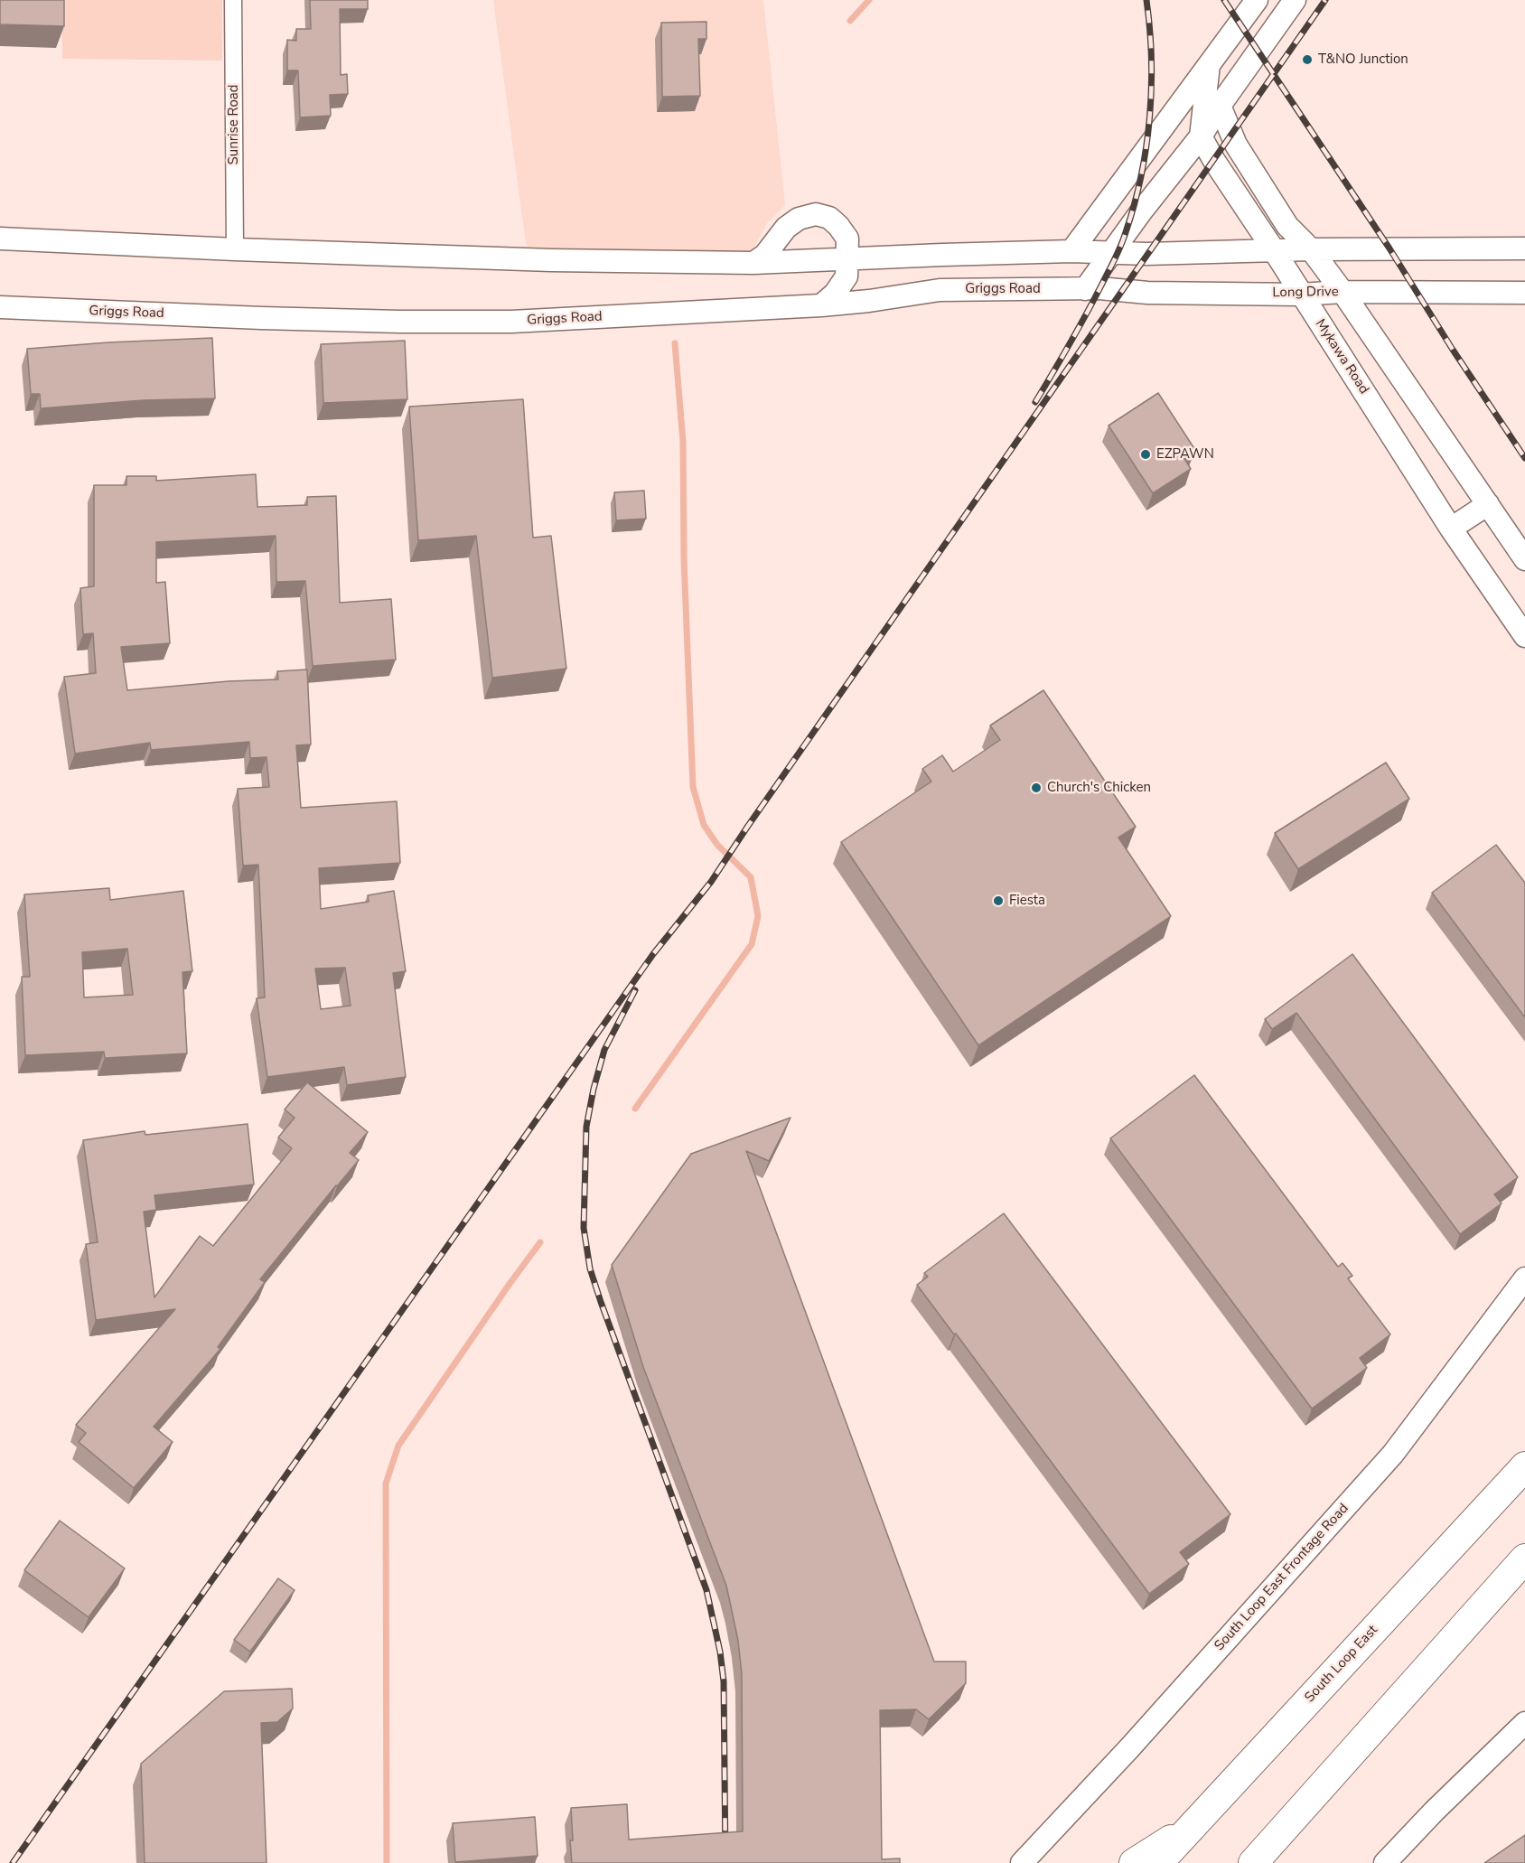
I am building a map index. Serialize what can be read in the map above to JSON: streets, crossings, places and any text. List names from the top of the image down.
{
  "streets": {
    "highway": ["South Loop East"],
    "main road": [
      "Griggs Road",
      "Long Drive",
      "Mykawa Road",
      "South Loop East Frontage Road"
    ],
    "street": ["Sunrise Road"]
  },
  "crossings": [
    ["Griggs Road", "Long Drive"],
    ["Long Drive", "Mykawa Road"]
  ],
  "places": [
    "T&NO Junction",
    "EZPAWN",
    "Church's Chicken",
    "Fiesta"
  ]
}
